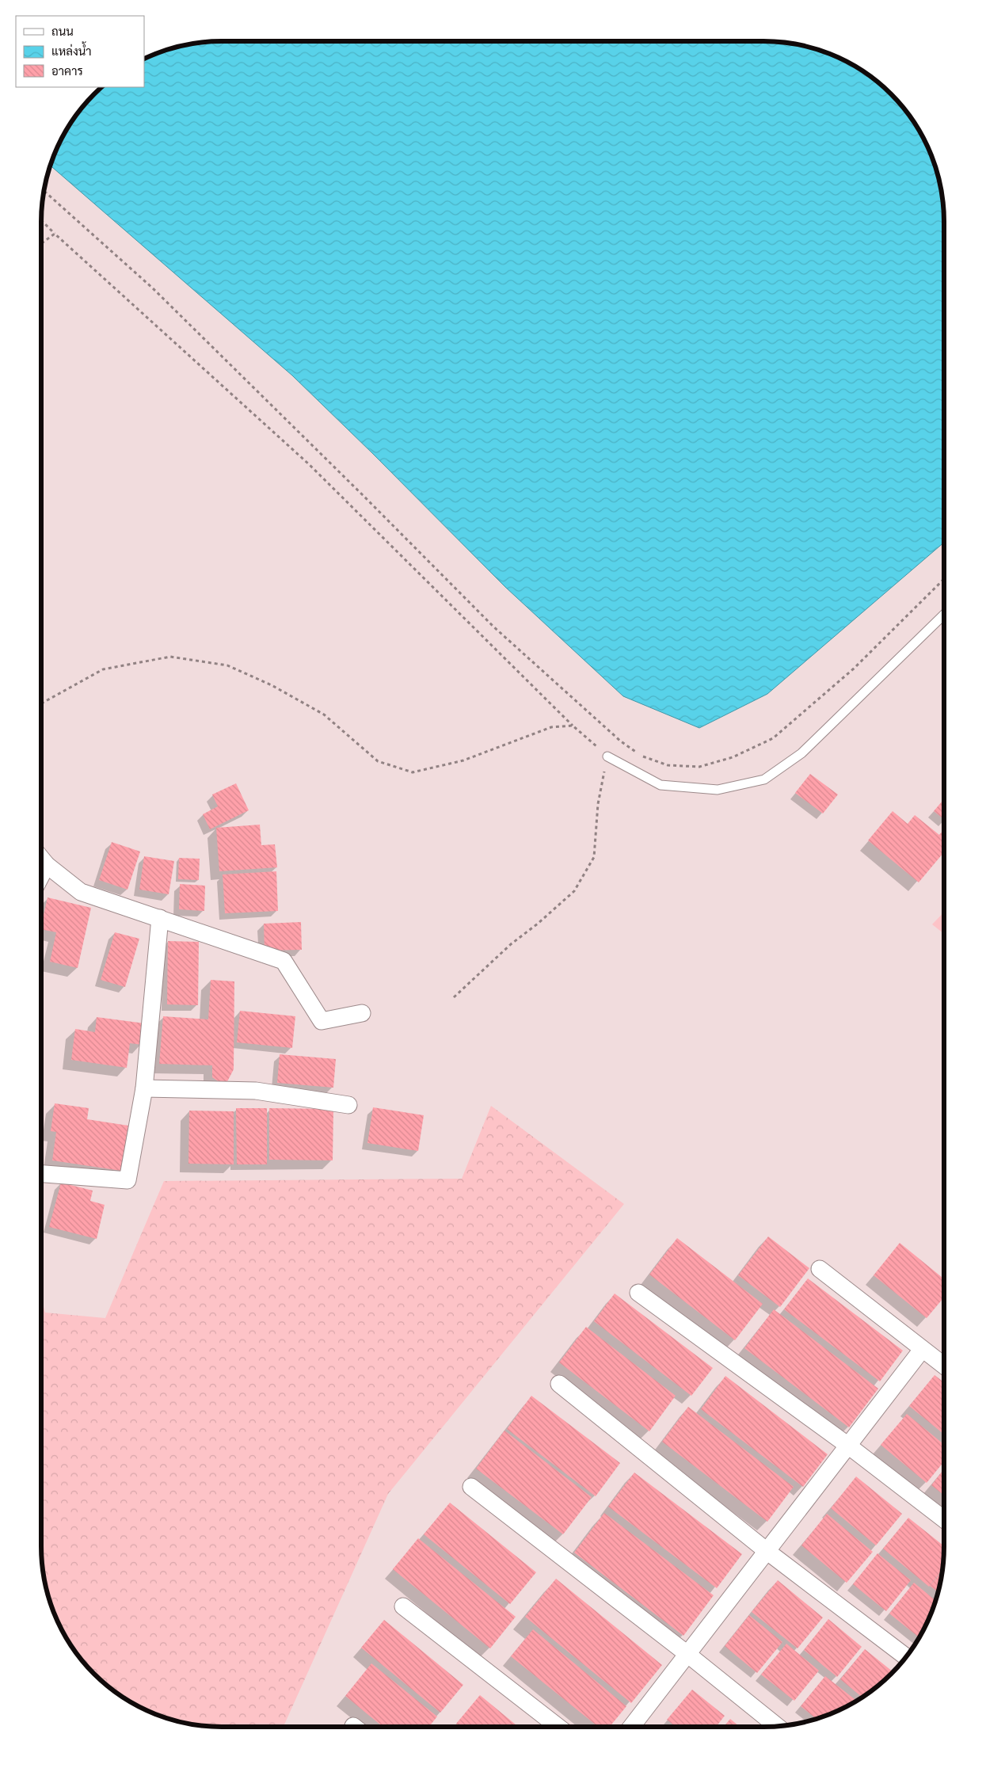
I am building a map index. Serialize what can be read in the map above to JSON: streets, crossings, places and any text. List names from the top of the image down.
{
  "legend": ["ถนน", "แหล่งน้ำ", "อาคาร"]
}
